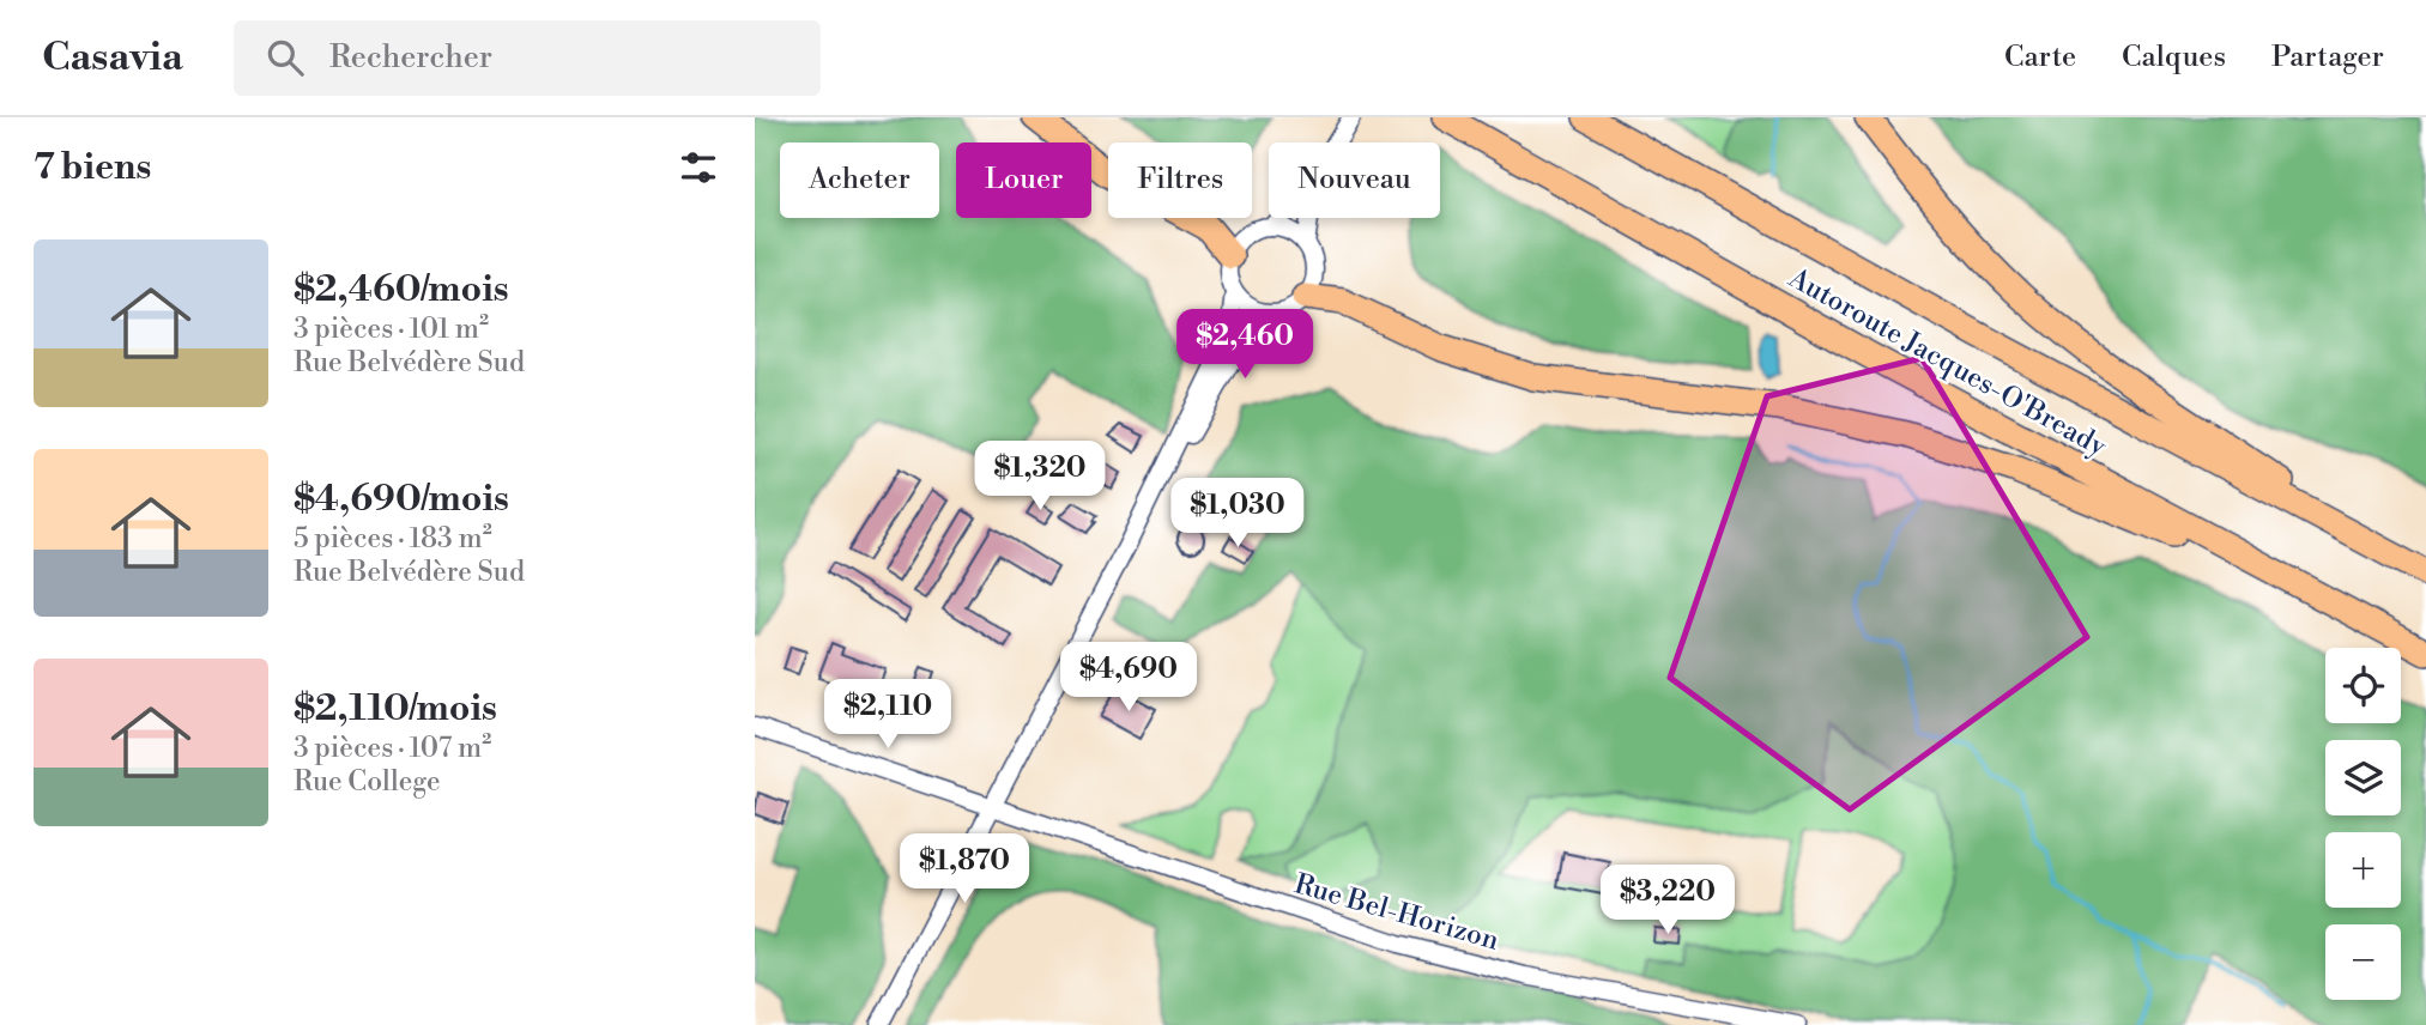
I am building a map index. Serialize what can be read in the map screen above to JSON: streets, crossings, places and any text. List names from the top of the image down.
{
  "streets": {
    "highway": ["Autoroute Jacques-O'Bready"],
    "street": ["Rue Bel-Horizon"]
  },
  "page": {
    "header": "Casavia",
    "search": "Rechercher",
    "nav": ["Carte", "Calques", "Partager"],
    "heading": "7 biens",
    "chip": [
      "Acheter",
      "Louer",
      "Filtres",
      "Nouveau"
    ],
    "list": [
      {
        "name": "$2,460/mois",
        "note": "3 pièces · 101 m² · Rue Belvédère Sud"
      },
      {
        "name": "$4,690/mois",
        "note": "5 pièces · 183 m² · Rue Belvédère Sud"
      },
      {
        "name": "$2,110/mois",
        "note": "3 pièces · 107 m² · Rue College"
      }
    ],
    "price": [
      "$2,460",
      "$1,320",
      "$1,030",
      "$4,690",
      "$2,110",
      "$1,870",
      "$3,220"
    ],
    "map_buttons": ["+", "−"]
  }
}
